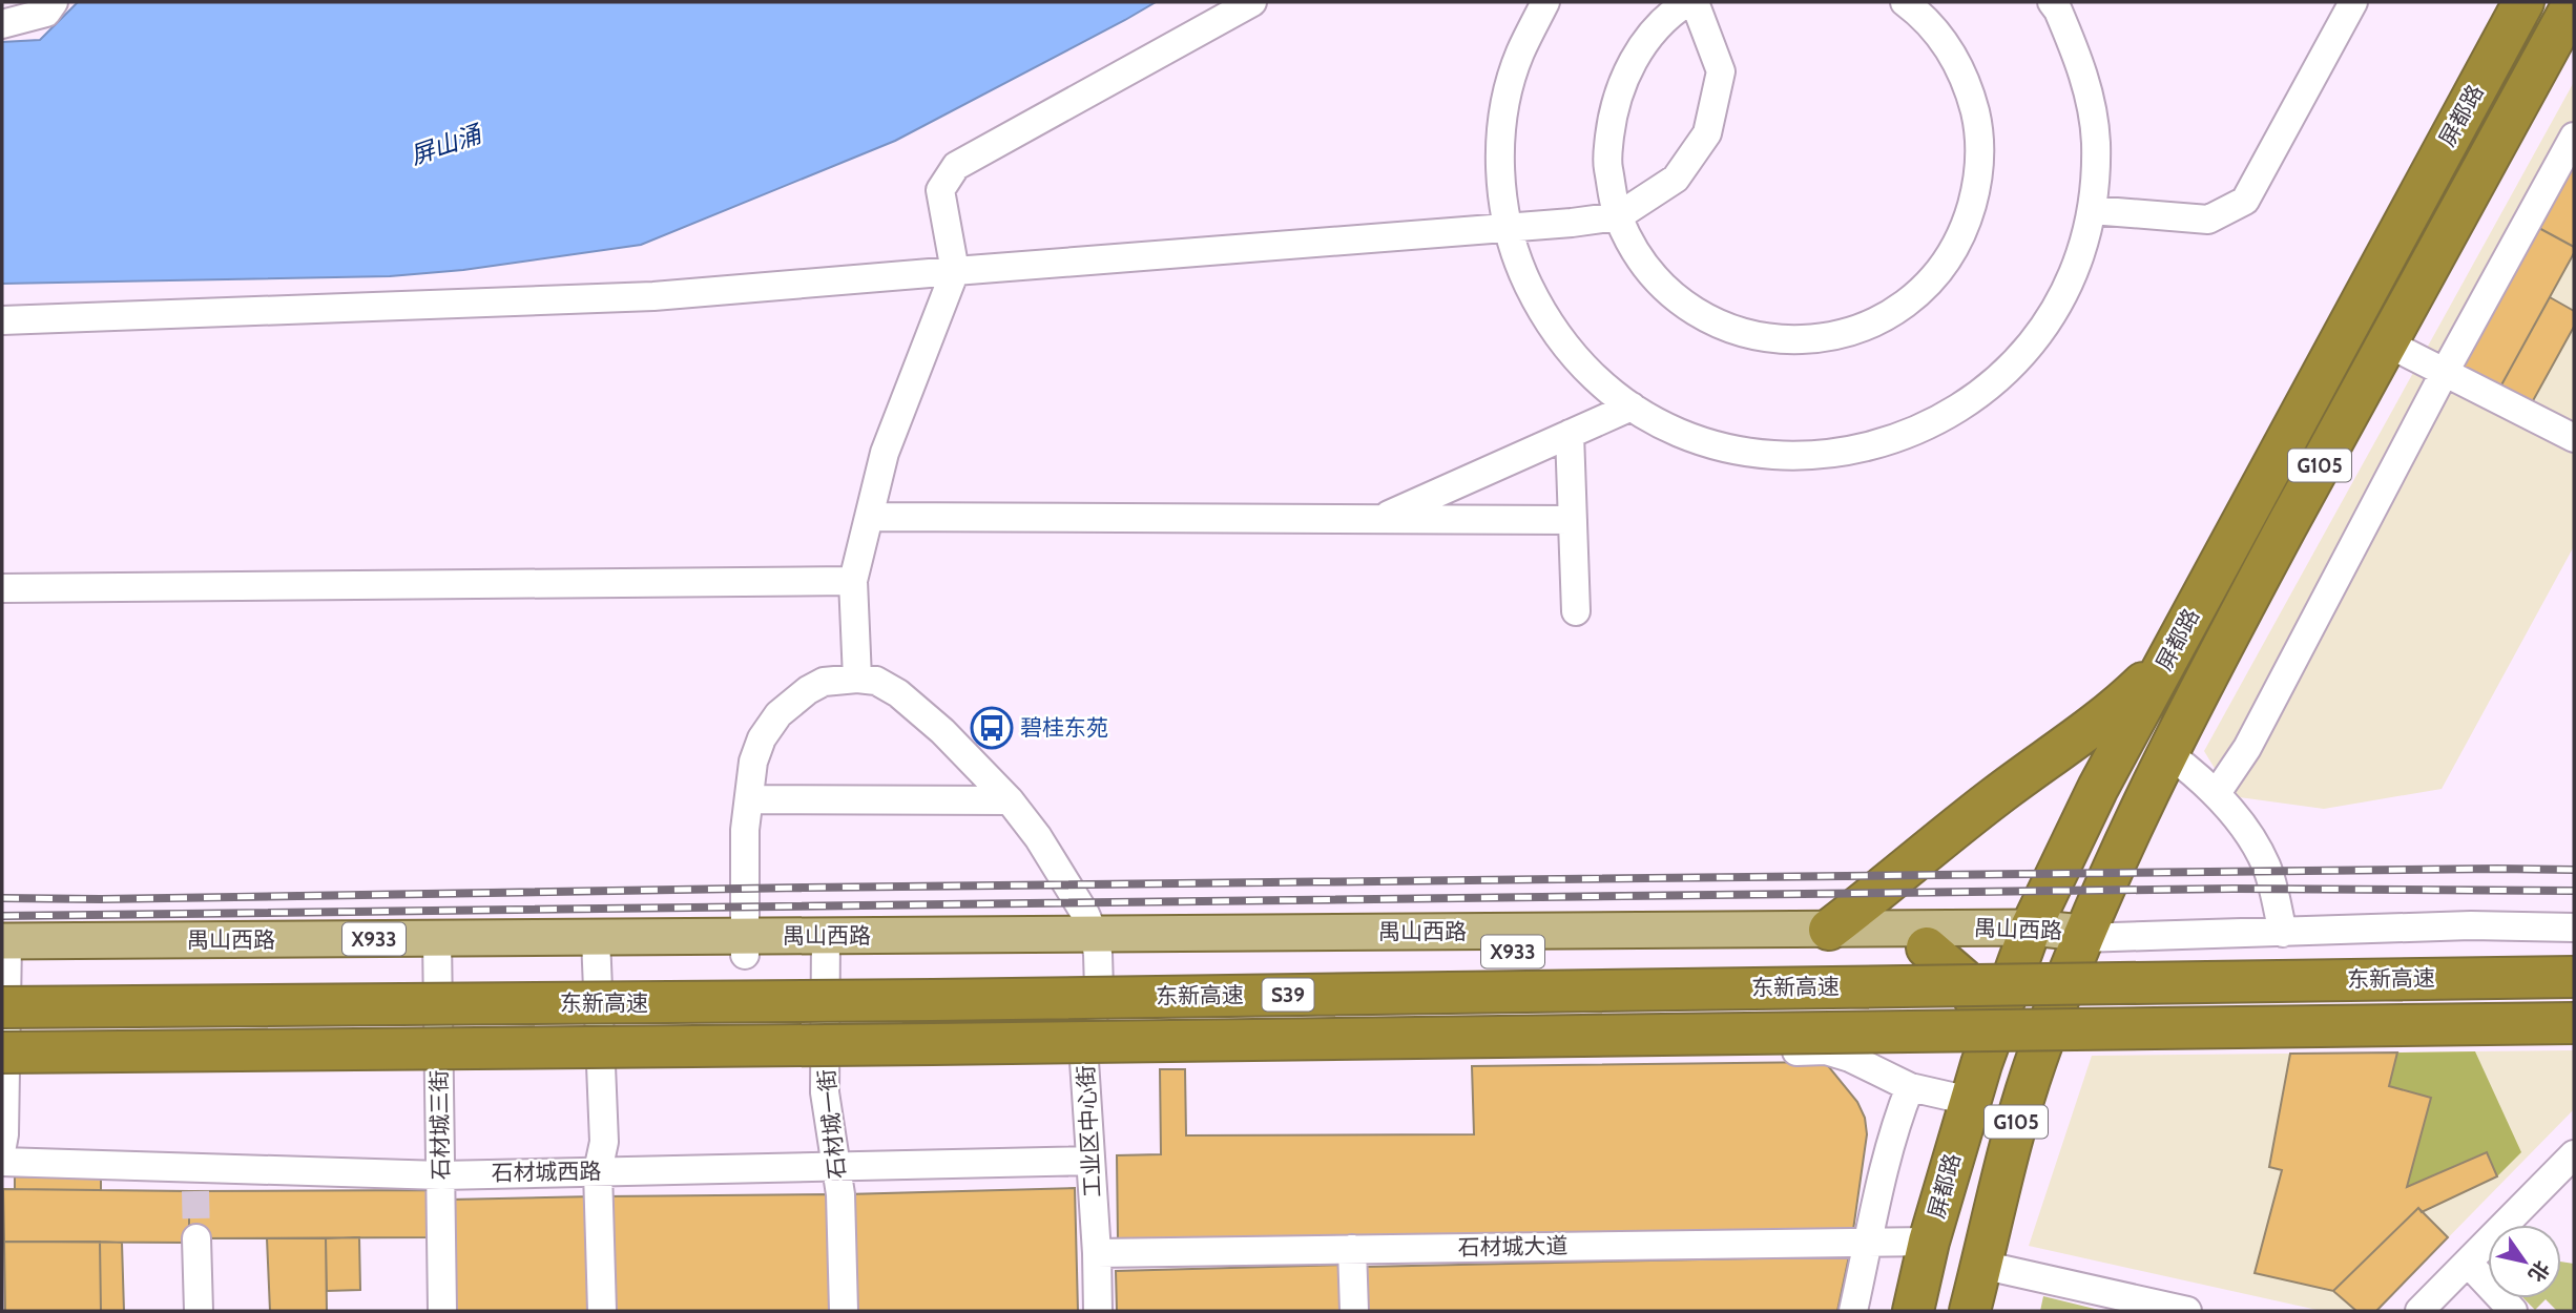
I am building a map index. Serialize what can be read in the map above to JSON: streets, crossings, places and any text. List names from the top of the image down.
{
  "streets": {
    "highway": [
      "屏都路",
      "G105",
      "东新高速",
      "S39"
    ],
    "main road": ["禺山西路", "X933"],
    "street": [
      "石材城一街",
      "石材城三街",
      "工业区中心街",
      "石材城西路",
      "石材城大道"
    ]
  },
  "crossings": [
    ["屏都路", "禺山西路"],
    ["屏都路", "石材城大道"],
    ["禺山西路", "石材城一街"],
    ["禺山西路", "石材城三街"],
    ["禺山西路", "工业区中心街"],
    ["石材城一街", "石材城西路"],
    ["石材城三街", "石材城西路"],
    ["工业区中心街", "石材城西路"],
    ["工业区中心街", "石材城大道"]
  ],
  "water": ["屏山涌"],
  "places": {
    "bus stop": ["碧桂东苑"]
  },
  "north": "bottom right"
}
